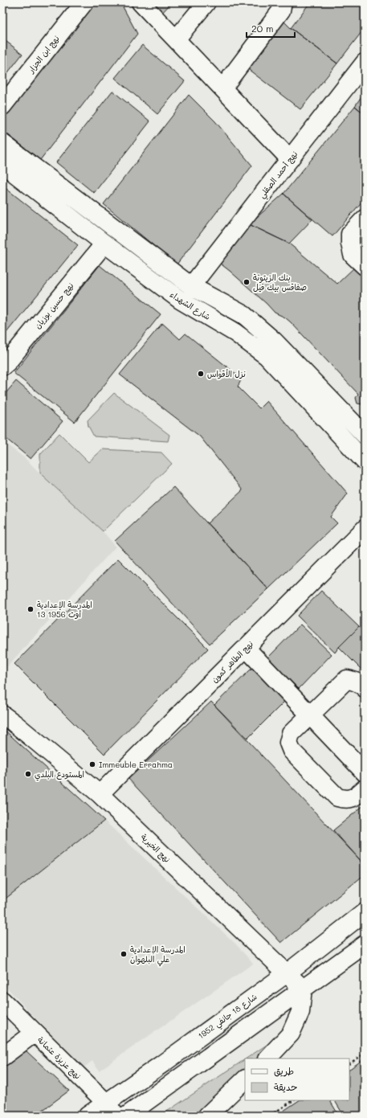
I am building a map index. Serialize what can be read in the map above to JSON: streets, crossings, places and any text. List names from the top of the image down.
{
  "streets": {
    "street": [
      "نهج ابن الجزار",
      "نهج أحمد الصقلي",
      "نهج حسين بوزيان",
      "شارع الشهداء",
      "نهج الطاهر كمون",
      "نهج الخيرية",
      "شارع 18 جانفي 1952",
      "نهج عزيزة عثمانة"
    ]
  },
  "crossings": [
    ["نهج أحمد الصقلي", "شارع الشهداء"],
    ["نهج حسين بوزيان", "شارع الشهداء"],
    ["نهج الطاهر كمون", "نهج الخيرية"],
    ["نهج الخيرية", "شارع 18 جانفي 1952"],
    ["شارع 18 جانفي 1952", "نهج عزيزة عثمانة"]
  ],
  "places": [
    "بنك الزيتونة صفاقس بيك فيل",
    "نزل الأقواس",
    "المدرسة الإعدادية 13 أوت 1956",
    "Immeuble Errahma",
    "المستودع البلدي",
    "المدرسة الإعدادية علي البلهوان"
  ],
  "legend": ["طريق", "حديقة"],
  "scale_bar": "20 m"
}
